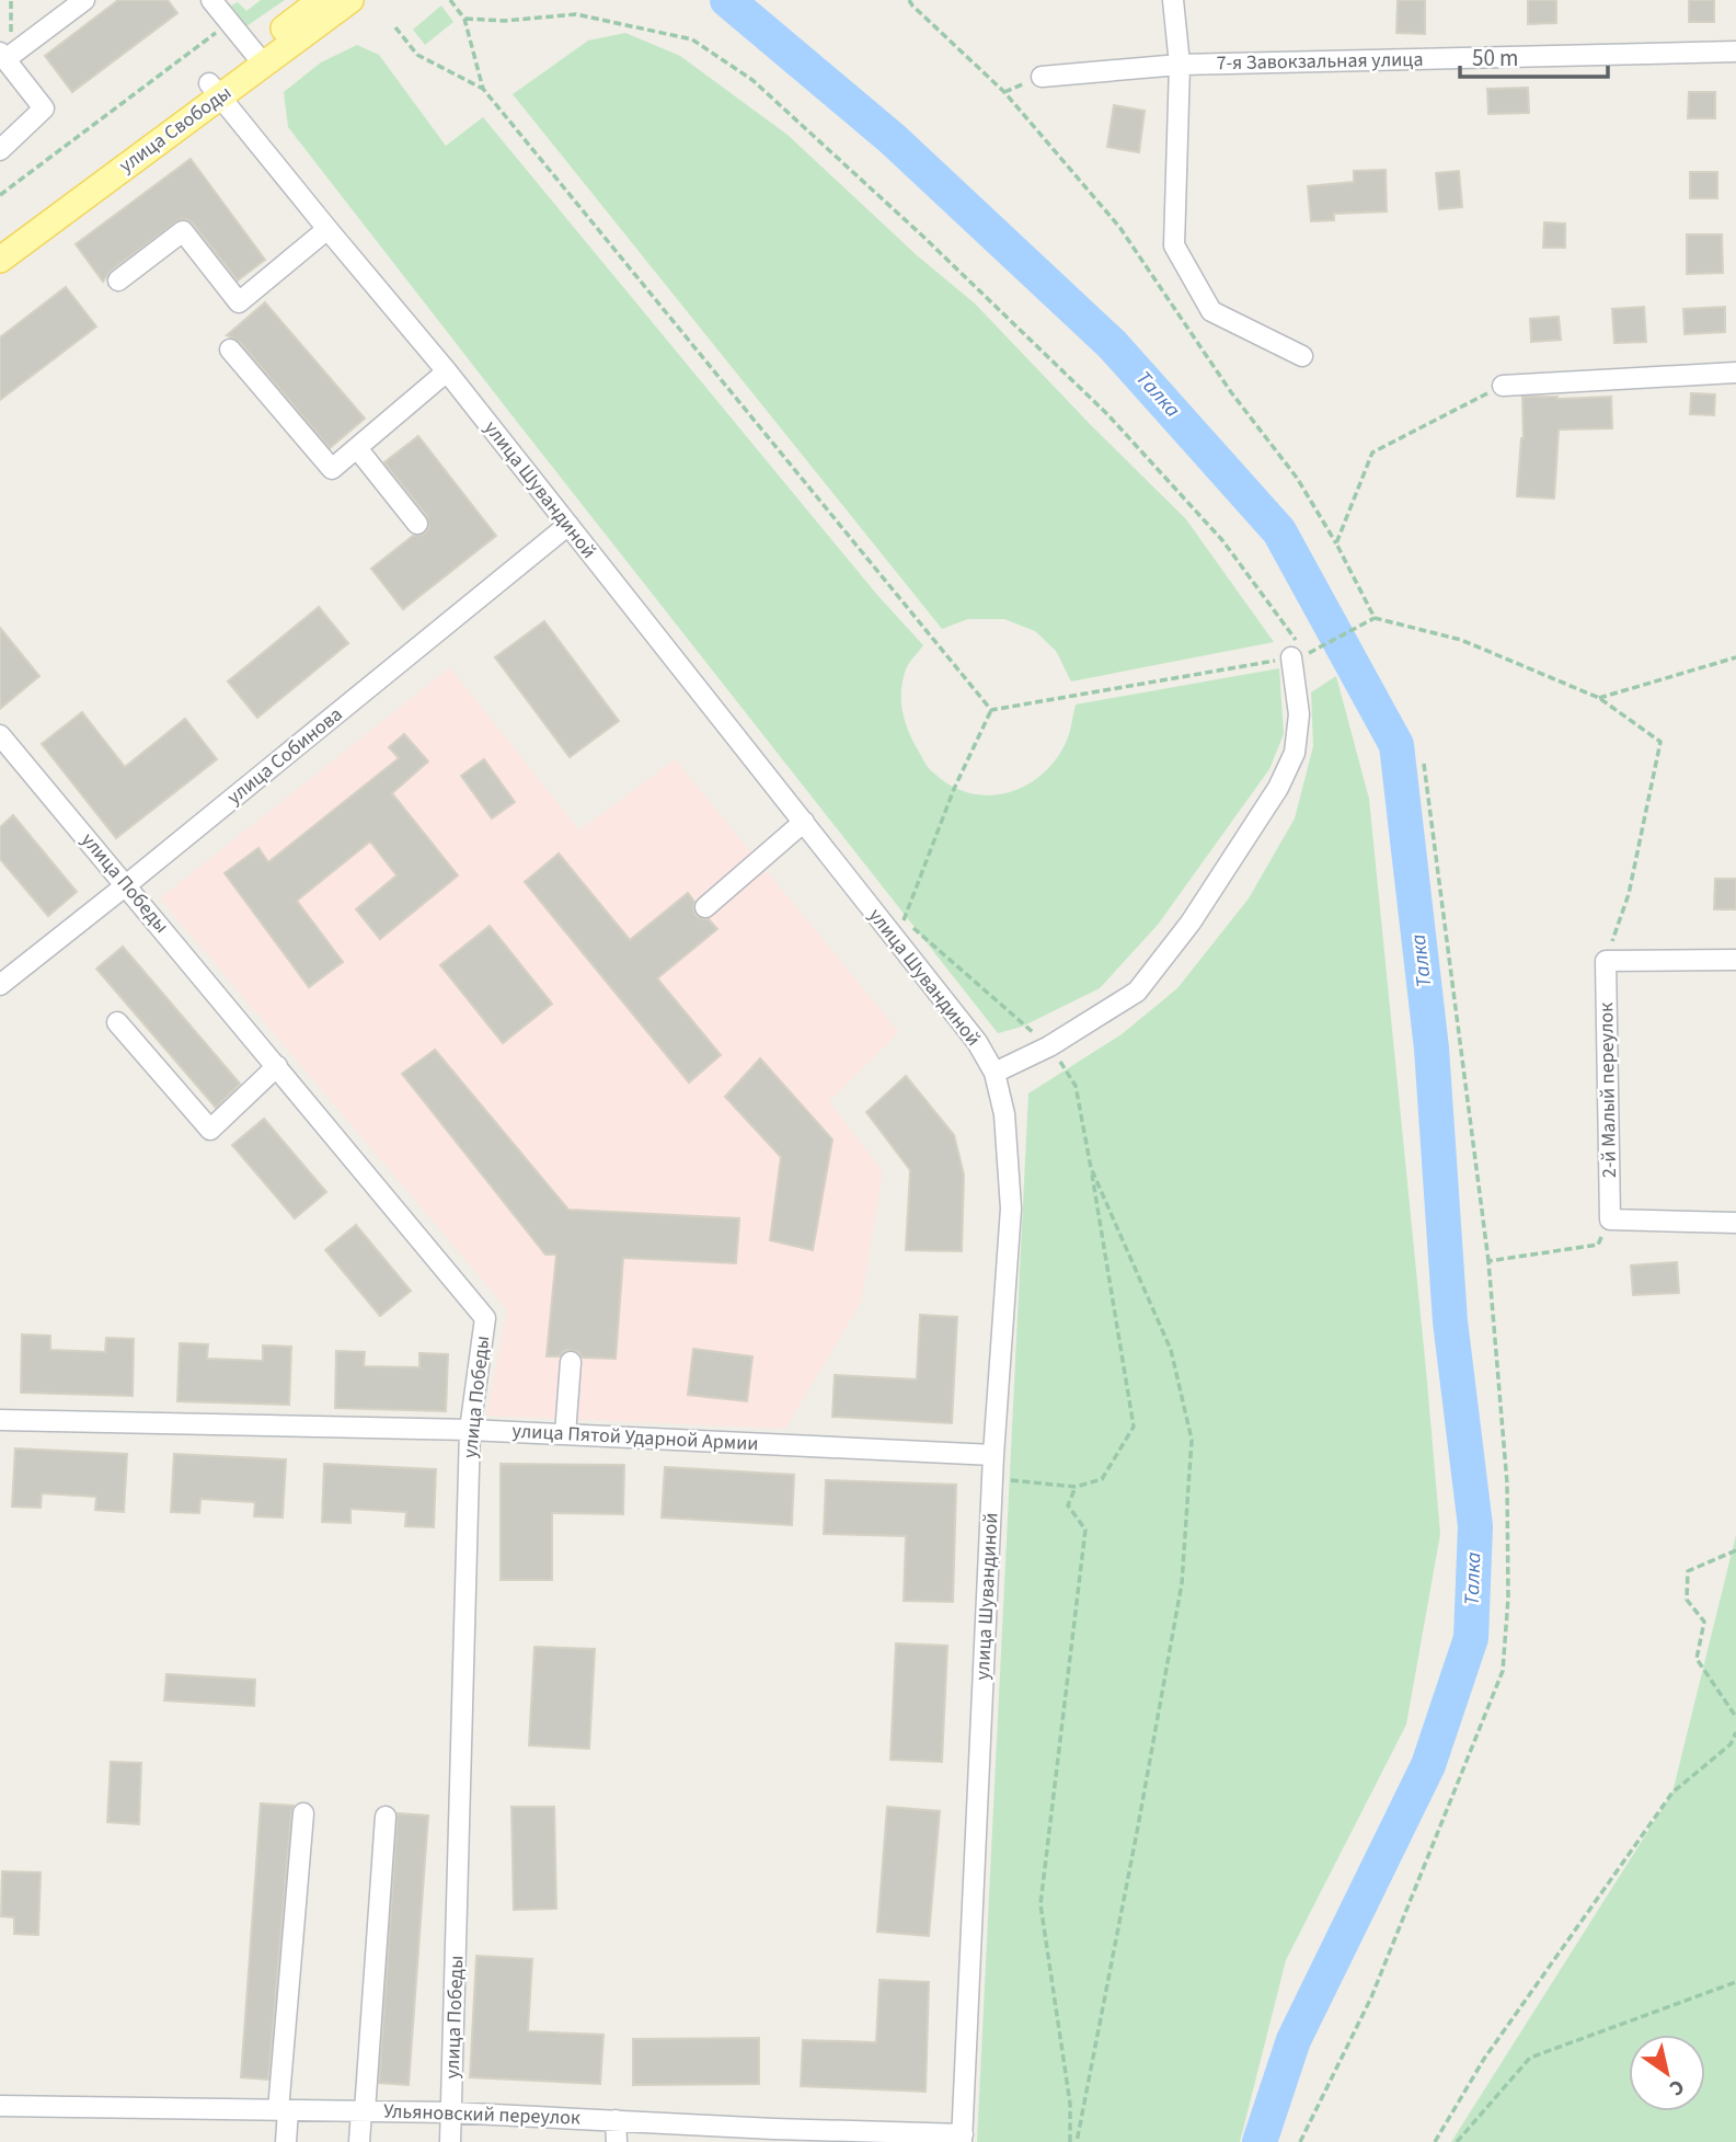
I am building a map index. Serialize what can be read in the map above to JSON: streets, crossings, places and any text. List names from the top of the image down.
{
  "streets": {
    "main road": ["улица Свободы"],
    "street": [
      "7-я Завокзальная улица",
      "улица Шувандиной",
      "улица Собинова",
      "улица Победы",
      "2-й Малый переулок",
      "улица Пятой Ударной Армии",
      "Ульяновский переулок"
    ]
  },
  "crossings": [
    ["улица Свободы", "улица Шувандиной"],
    ["улица Шувандиной", "улица Собинова"],
    ["улица Шувандиной", "улица Пятой Ударной Армии"],
    ["улица Шувандиной", "Ульяновский переулок"],
    ["улица Собинова", "улица Победы"],
    ["улица Победы", "улица Пятой Ударной Армии"],
    ["улица Победы", "Ульяновский переулок"]
  ],
  "water": ["Талка"],
  "scale_bar": "50 m",
  "north": "bottom right"
}
